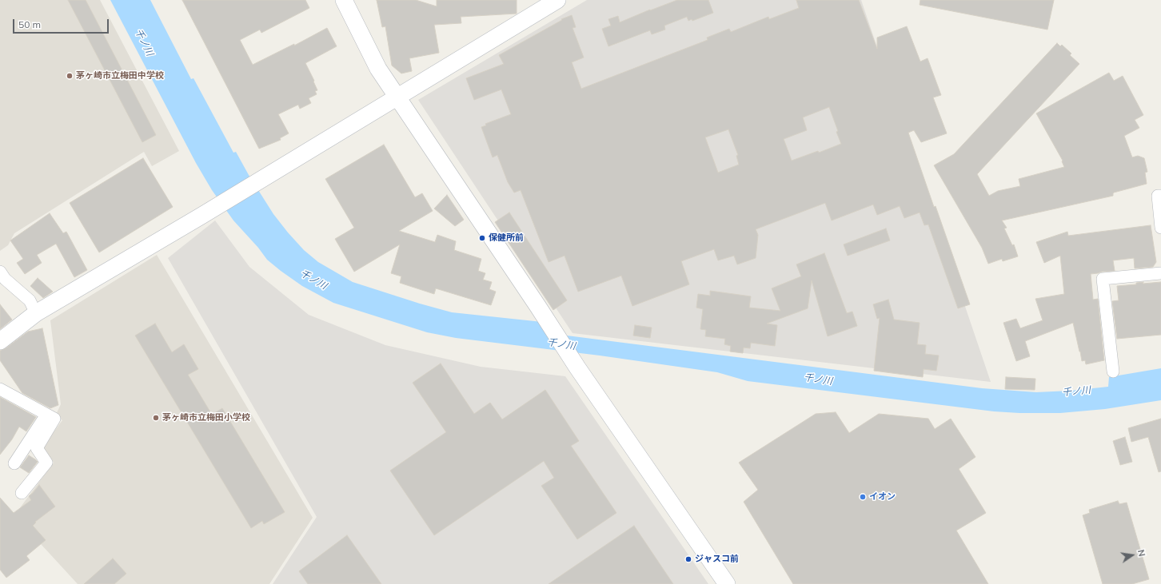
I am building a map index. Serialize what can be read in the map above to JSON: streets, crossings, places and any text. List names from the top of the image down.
{
  "water": ["千ノ川"],
  "places": [
    "茅ヶ崎市立梅田中学校",
    "保健所前",
    "茅ヶ崎市立梅田小学校",
    "イオン",
    "ジャスコ前"
  ],
  "scale_bar": "50 m",
  "north": "right"
}
